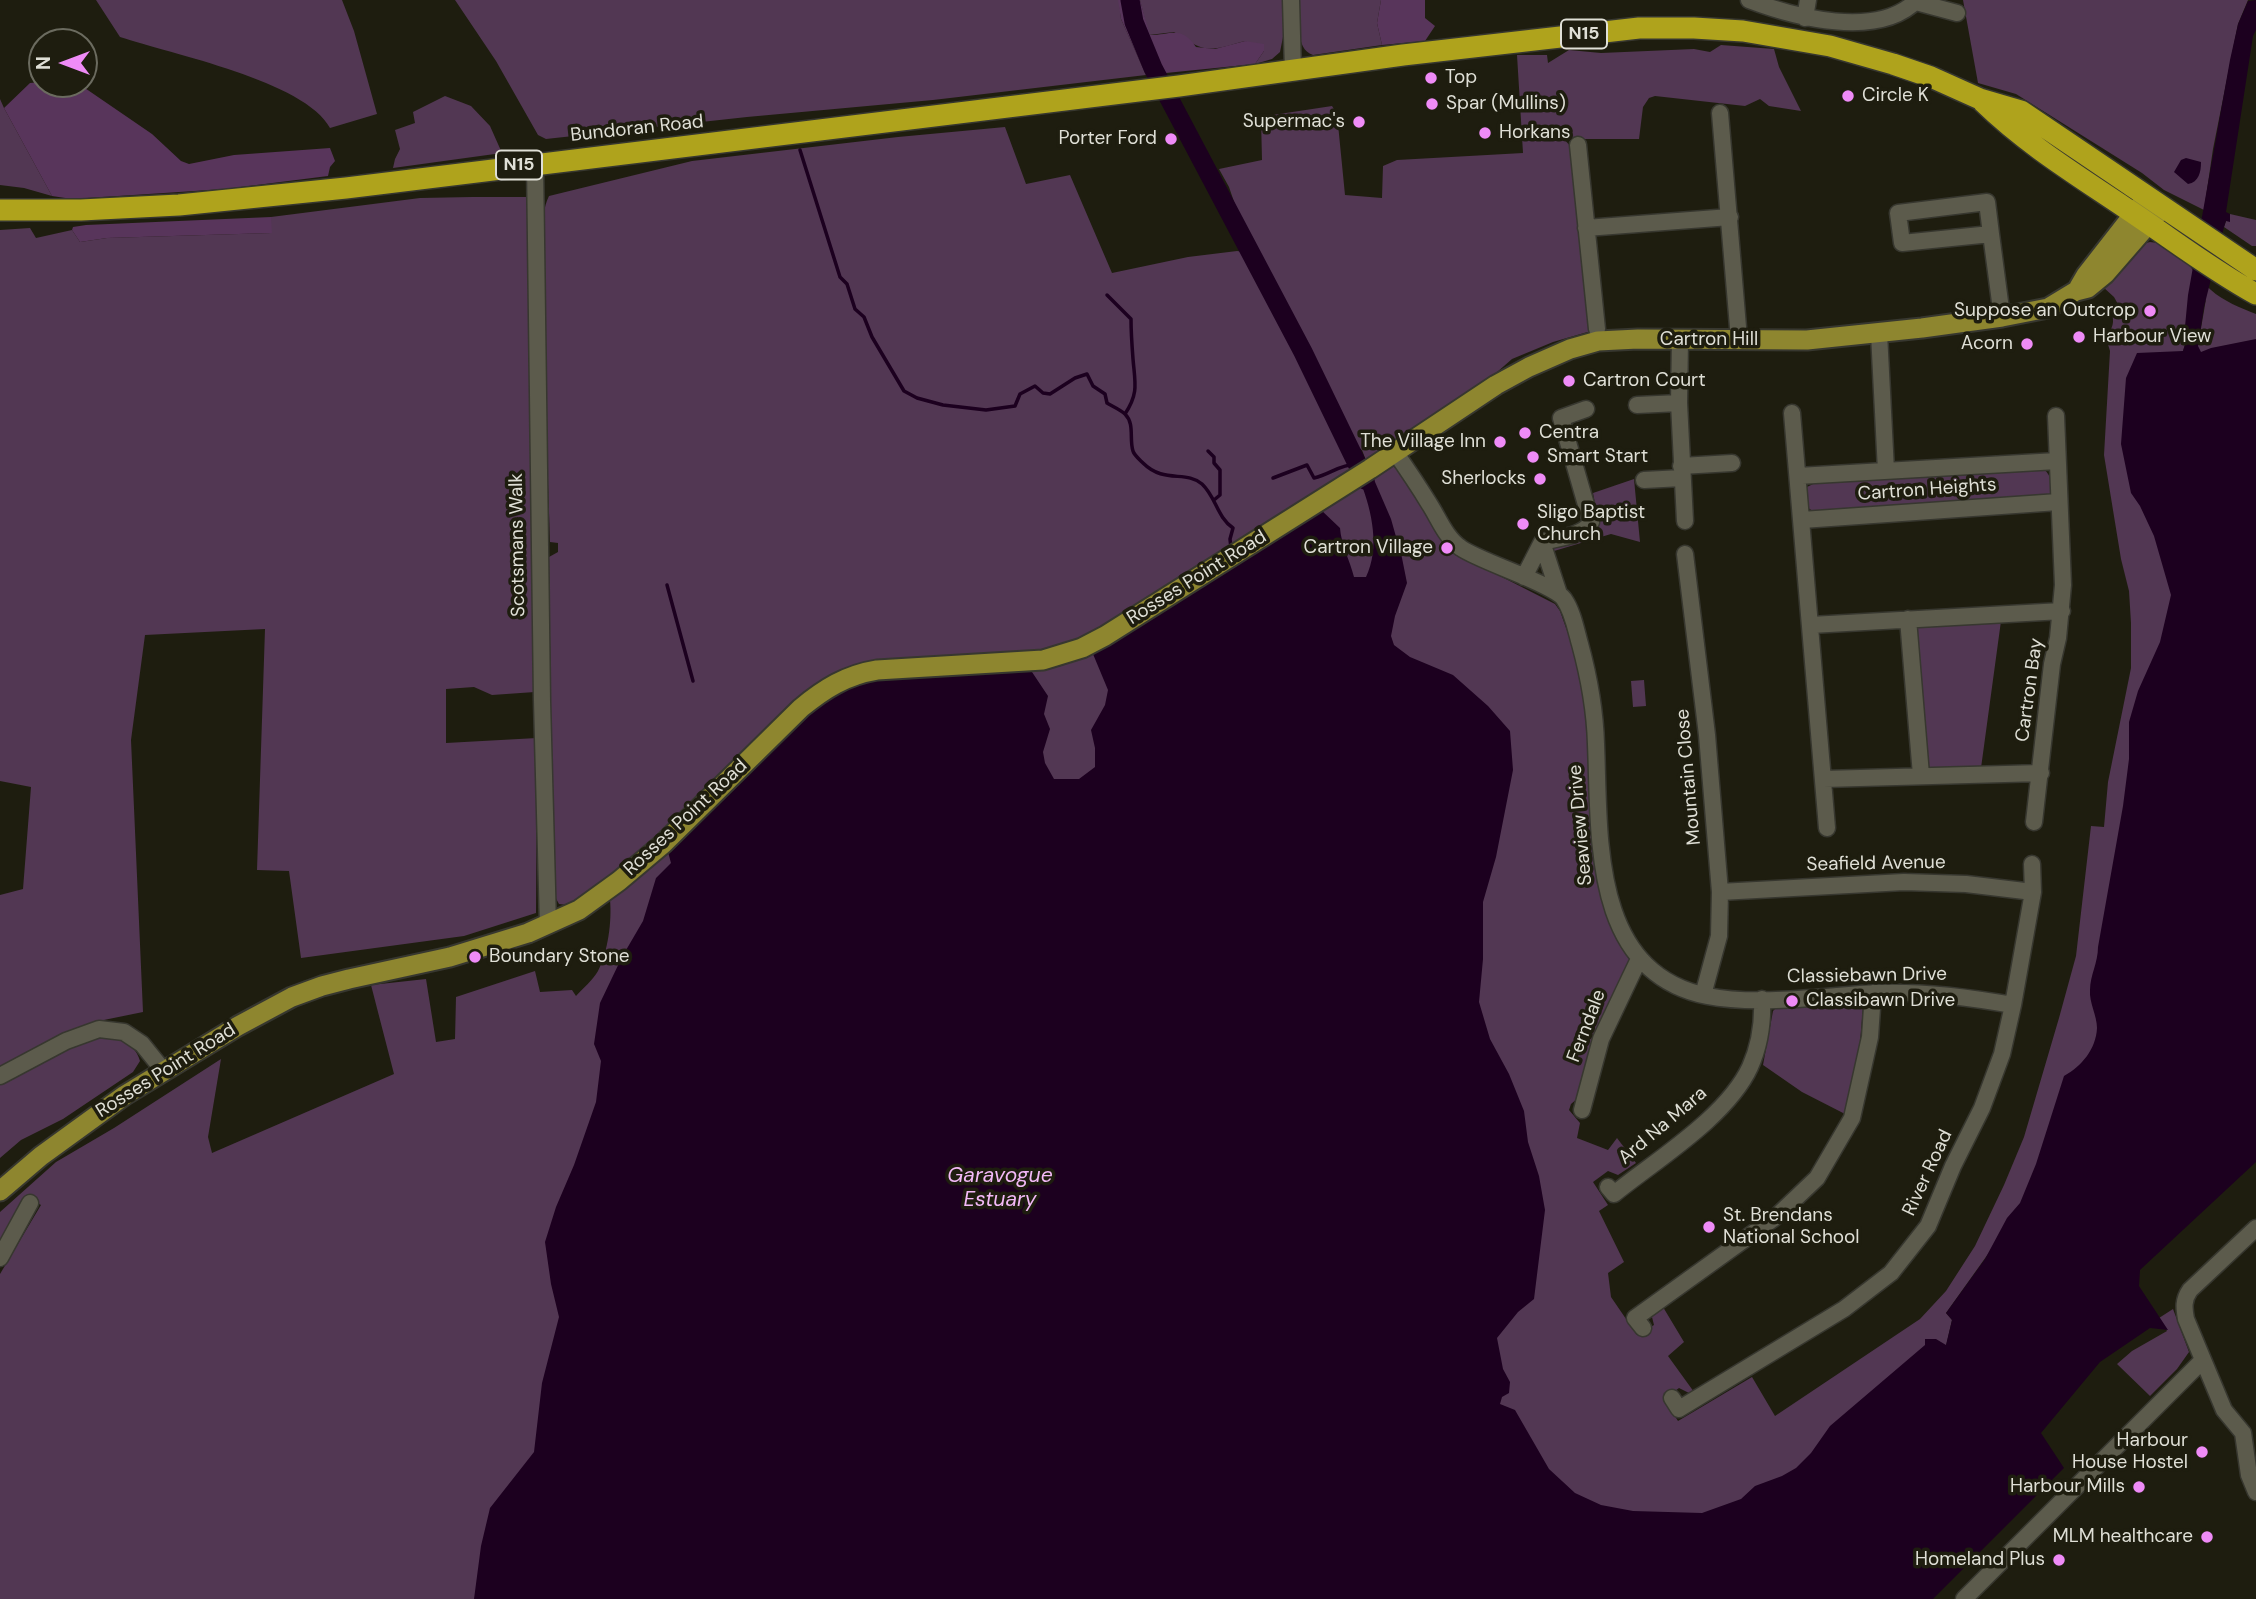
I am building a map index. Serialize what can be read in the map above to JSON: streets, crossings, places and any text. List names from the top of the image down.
{
  "streets": {
    "highway": ["N15", "Bundoran Road"],
    "main road": ["Cartron Hill", "Rosses Point Road"],
    "street": [
      "Cartron Heights",
      "Scotsmans Walk",
      "Cartron Bay",
      "Mountain Close",
      "Seaview Drive",
      "Seafield Avenue",
      "Classiebawn Drive",
      "Ferndale",
      "Ard Na Mara",
      "River Road"
    ]
  },
  "crossings": [
    ["N15", "Bundoran Road"],
    ["N15", "Cartron Hill"],
    ["Bundoran Road", "Scotsmans Walk"],
    ["Cartron Hill", "Cartron Heights"],
    ["Cartron Hill", "Rosses Point Road"],
    ["Cartron Heights", "Cartron Bay"],
    ["Scotsmans Walk", "Rosses Point Road"],
    ["Mountain Close", "Seaview Drive"],
    ["Mountain Close", "Seafield Avenue"],
    ["Seaview Drive", "Classiebawn Drive"],
    ["Seaview Drive", "Ferndale"],
    ["Seaview Drive", "Ard Na Mara"],
    ["Seafield Avenue", "River Road"],
    ["Classiebawn Drive", "Ard Na Mara"],
    ["Classiebawn Drive", "River Road"]
  ],
  "water": ["Garavogue Estuary"],
  "places": [
    "Top",
    "Circle K",
    "Spar (Mullins)",
    "Supermac's",
    "Horkans",
    "Porter Ford",
    "Suppose an Outcrop",
    "Harbour View",
    "Acorn",
    "Cartron Court",
    "Centra",
    "The Village Inn",
    "Smart Start",
    "Sherlocks",
    "Sligo Baptist Church",
    "Cartron Village",
    "Boundary Stone",
    "Classibawn Drive",
    "St. Brendans National School",
    "Harbour House Hostel",
    "Harbour Mills",
    "MLM healthcare",
    "Homeland Plus"
  ],
  "north": "left"
}
